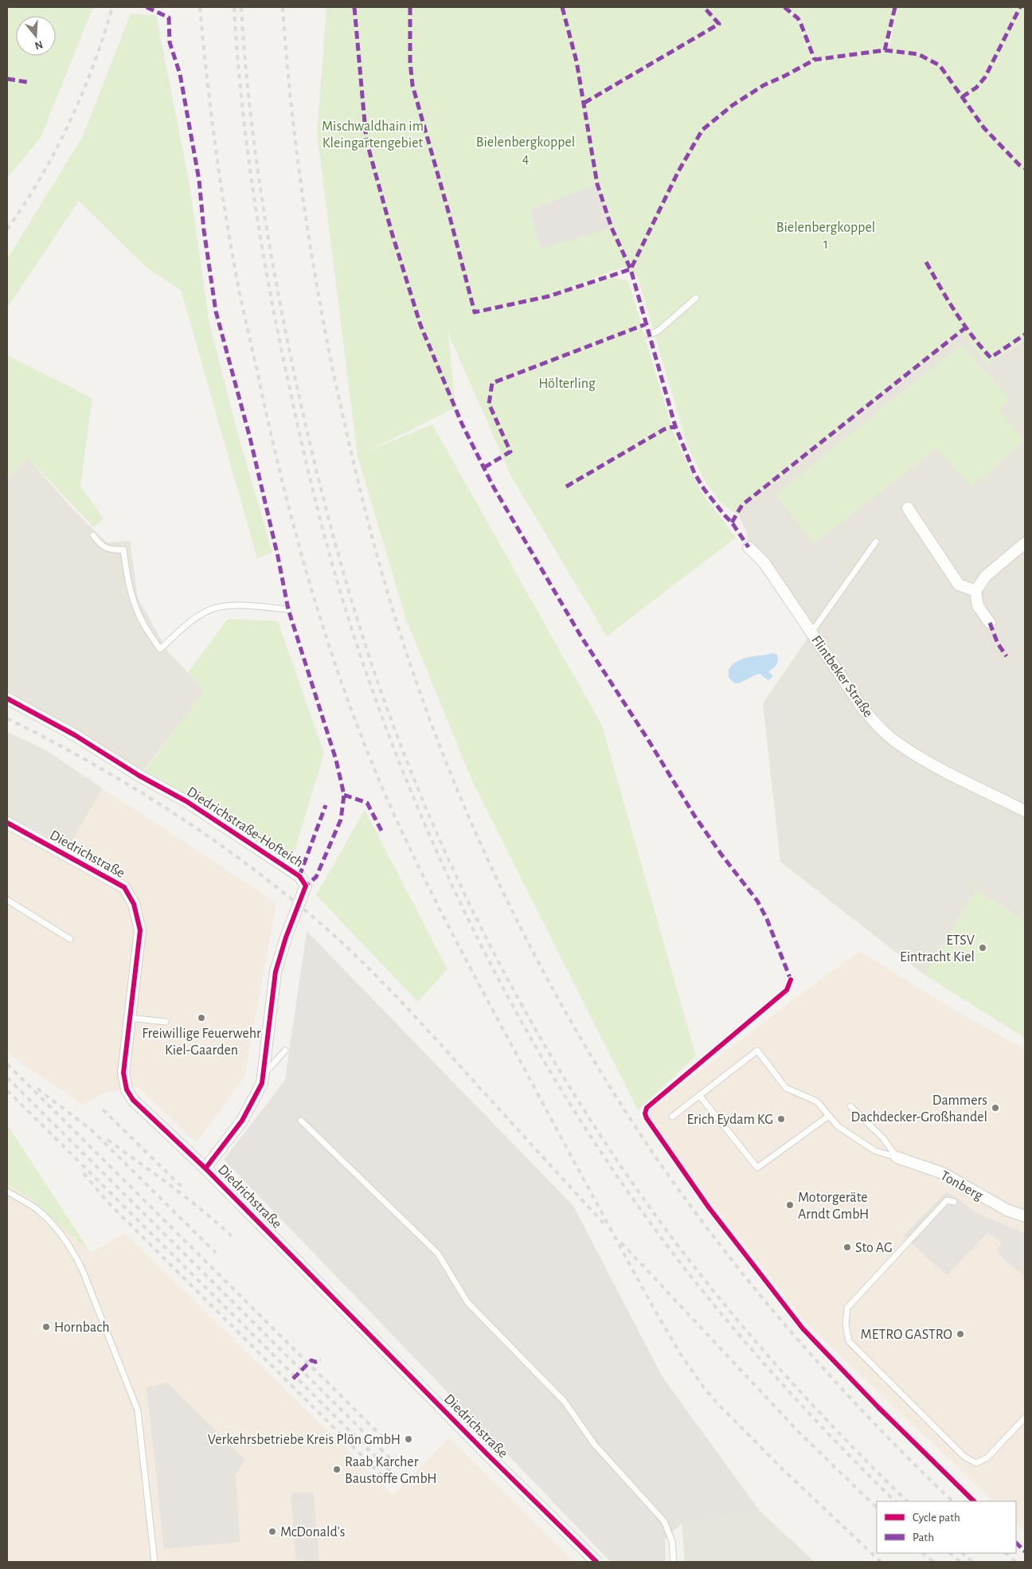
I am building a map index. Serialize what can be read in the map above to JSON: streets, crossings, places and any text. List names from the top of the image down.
{
  "streets": {
    "street": [
      "Flintbeker Straße",
      "Diedrichstraße-Hofteich",
      "Diedrichstraße",
      "Tonberg"
    ]
  },
  "crossings": [
    ["Diedrichstraße-Hofteich", "Diedrichstraße"]
  ],
  "parks": [
    "Mischwaldhain im Kleingartengebiet",
    "Bielenbergkoppel 4",
    "Bielenbergkoppel 1",
    "Hölterling"
  ],
  "places": [
    "ETSV Eintracht Kiel",
    "Freiwillige Feuerwehr Kiel-Gaarden",
    "Dammers Dachdecker-Großhandel",
    "Erich Eydam KG",
    "Motorgeräte Arndt GmbH",
    "Sto AG",
    "Hornbach",
    "METRO GASTRO",
    "Verkehrsbetriebe Kreis Plön GmbH",
    "Raab Karcher Baustoffe GmbH",
    "McDonald's"
  ],
  "legend": ["Cycle path", "Path"],
  "north": "bottom"
}
